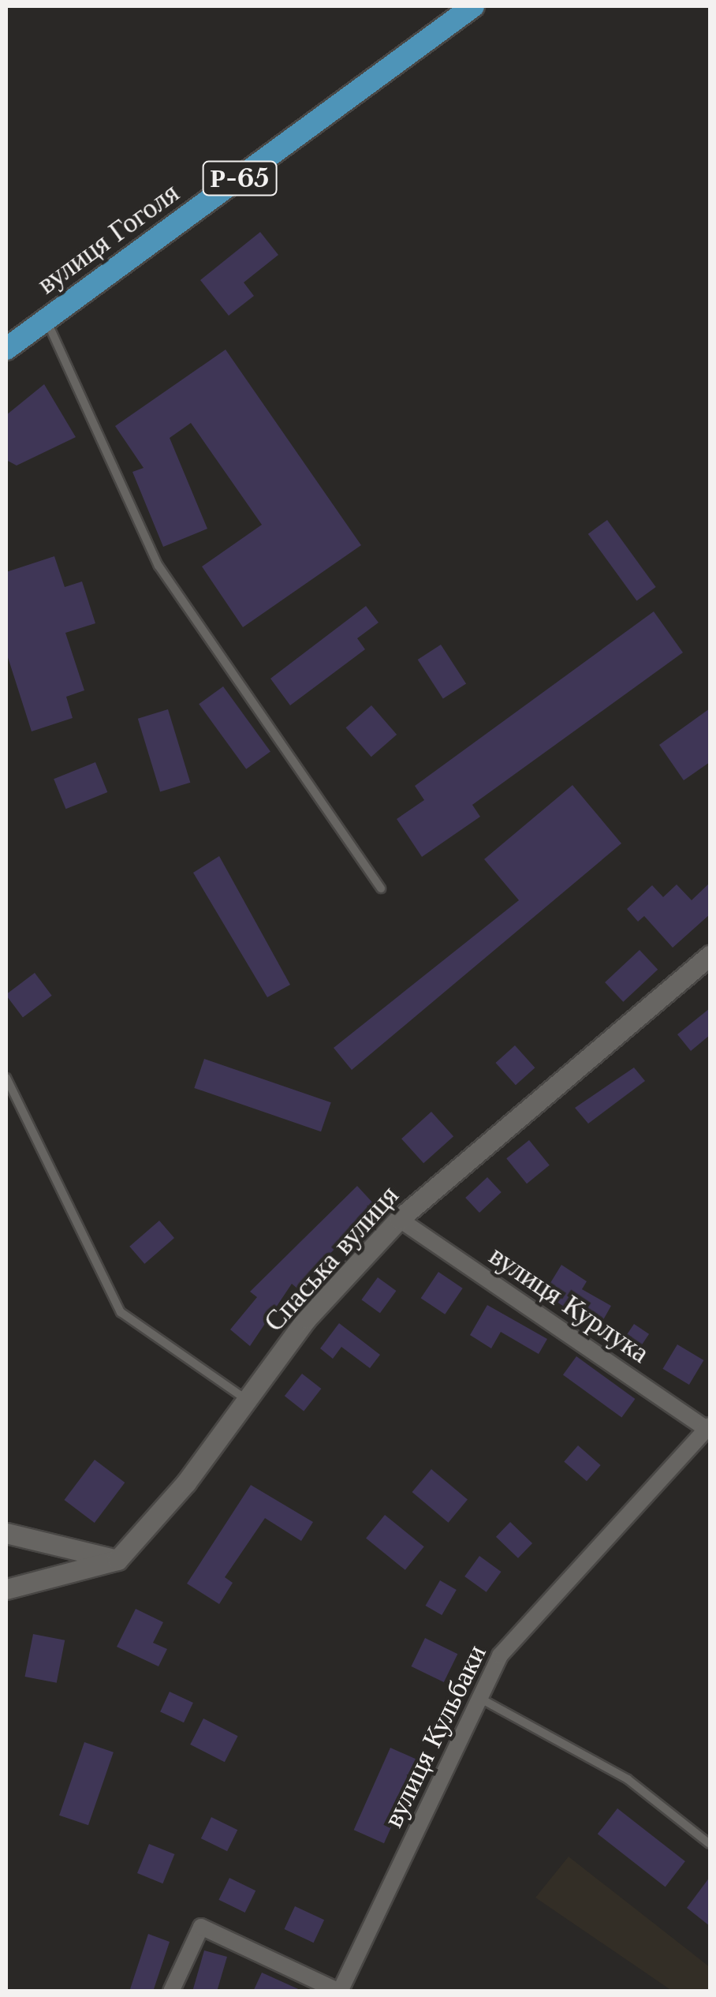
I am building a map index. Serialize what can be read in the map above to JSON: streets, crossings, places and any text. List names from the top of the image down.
{
  "streets": {
    "main road": ["Р-65", "вулиця Гоголя"],
    "street": ["Спаська вулиця", "вулиця Курлука", "вулиця Кульбаки"]
  },
  "crossings": [
    ["Спаська вулиця", "вулиця Курлука"],
    ["вулиця Курлука", "вулиця Кульбаки"]
  ]
}
